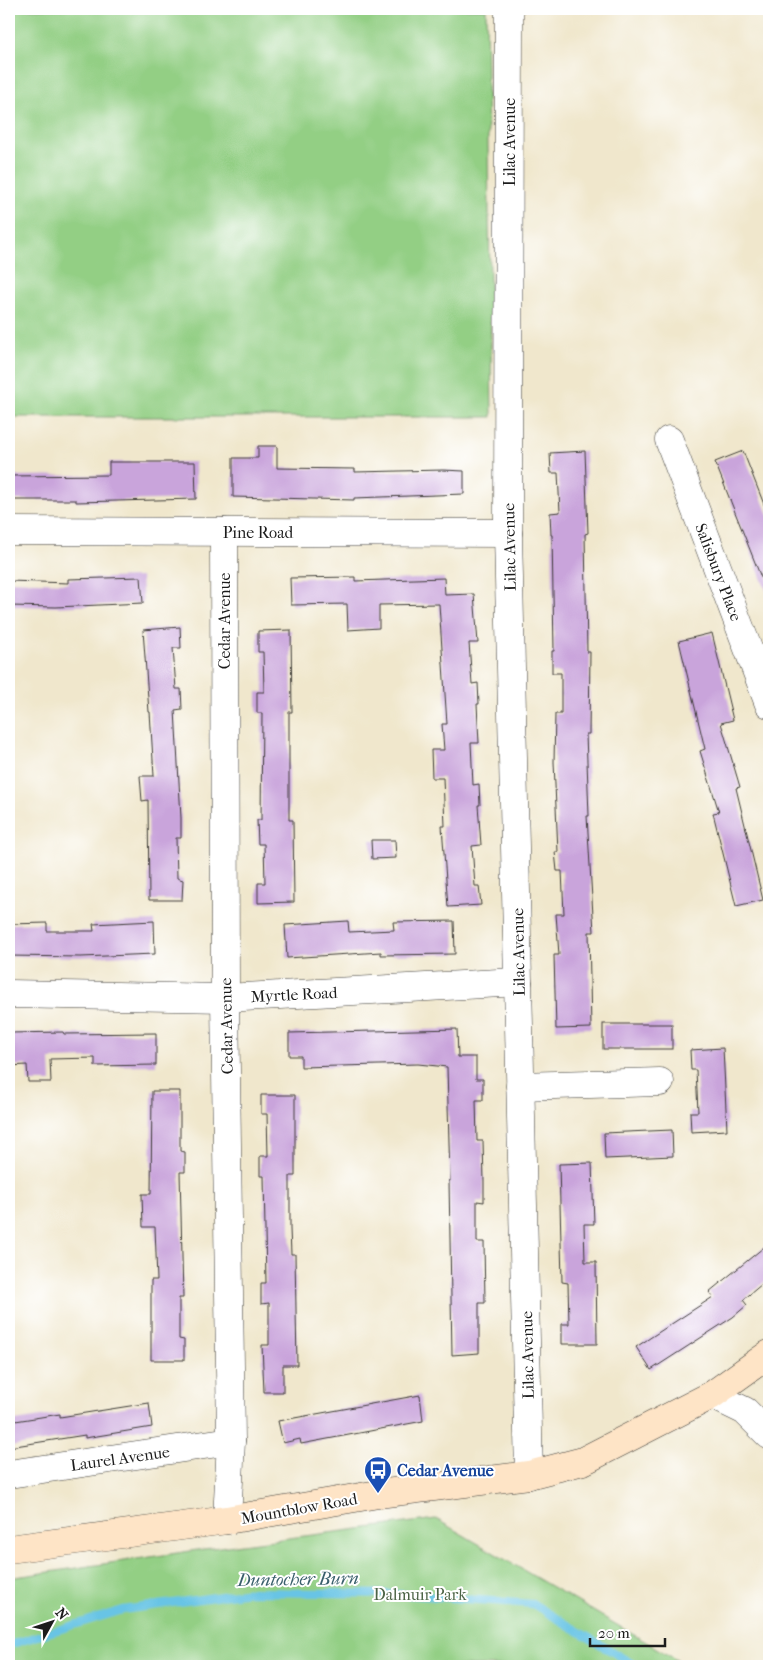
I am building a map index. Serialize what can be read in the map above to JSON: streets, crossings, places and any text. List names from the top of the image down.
{
  "streets": {
    "street": [
      "Lilac Avenue",
      "Pine Road",
      "Salisbury Place",
      "Cedar Avenue",
      "Myrtle Road",
      "Laurel Avenue",
      "Mountblow Road"
    ]
  },
  "crossings": [
    ["Lilac Avenue", "Pine Road"],
    ["Lilac Avenue", "Myrtle Road"],
    ["Lilac Avenue", "Mountblow Road"],
    ["Pine Road", "Cedar Avenue"],
    ["Cedar Avenue", "Myrtle Road"],
    ["Cedar Avenue", "Laurel Avenue"],
    ["Cedar Avenue", "Mountblow Road"]
  ],
  "water": ["Duntocher Burn"],
  "parks": ["Dalmuir Park"],
  "places": {
    "bus stop": ["Cedar Avenue"]
  },
  "scale_bar": "20 m",
  "north": "top right"
}
